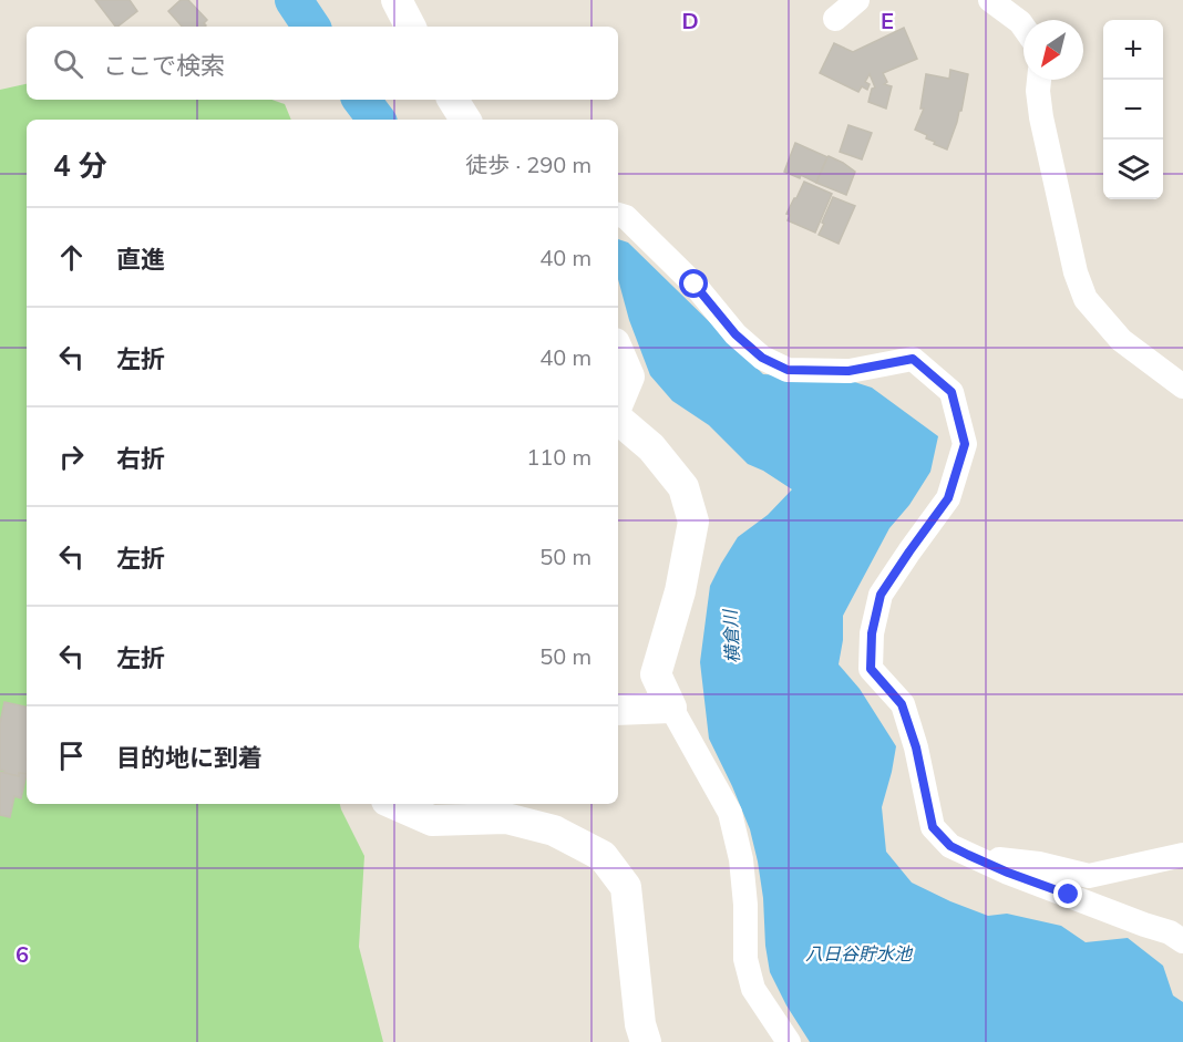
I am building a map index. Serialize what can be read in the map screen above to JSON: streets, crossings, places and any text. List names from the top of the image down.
{
  "water": ["横倉川", "八日谷貯水池"],
  "north": "bottom left",
  "page": {
    "map_buttons": ["+", "−"],
    "search": "ここで検索",
    "heading": ["4 分", "徒歩 · 290 m"],
    "list": [
      ["直進", "40 m"],
      ["左折", "40 m"],
      ["右折", "110 m"],
      ["左折", "50 m"],
      ["左折", "50 m"],
      "目的地に到着"
    ]
  },
  "grid": {
    "columns": ["D", "E"],
    "rows": ["6"]
  }
}
